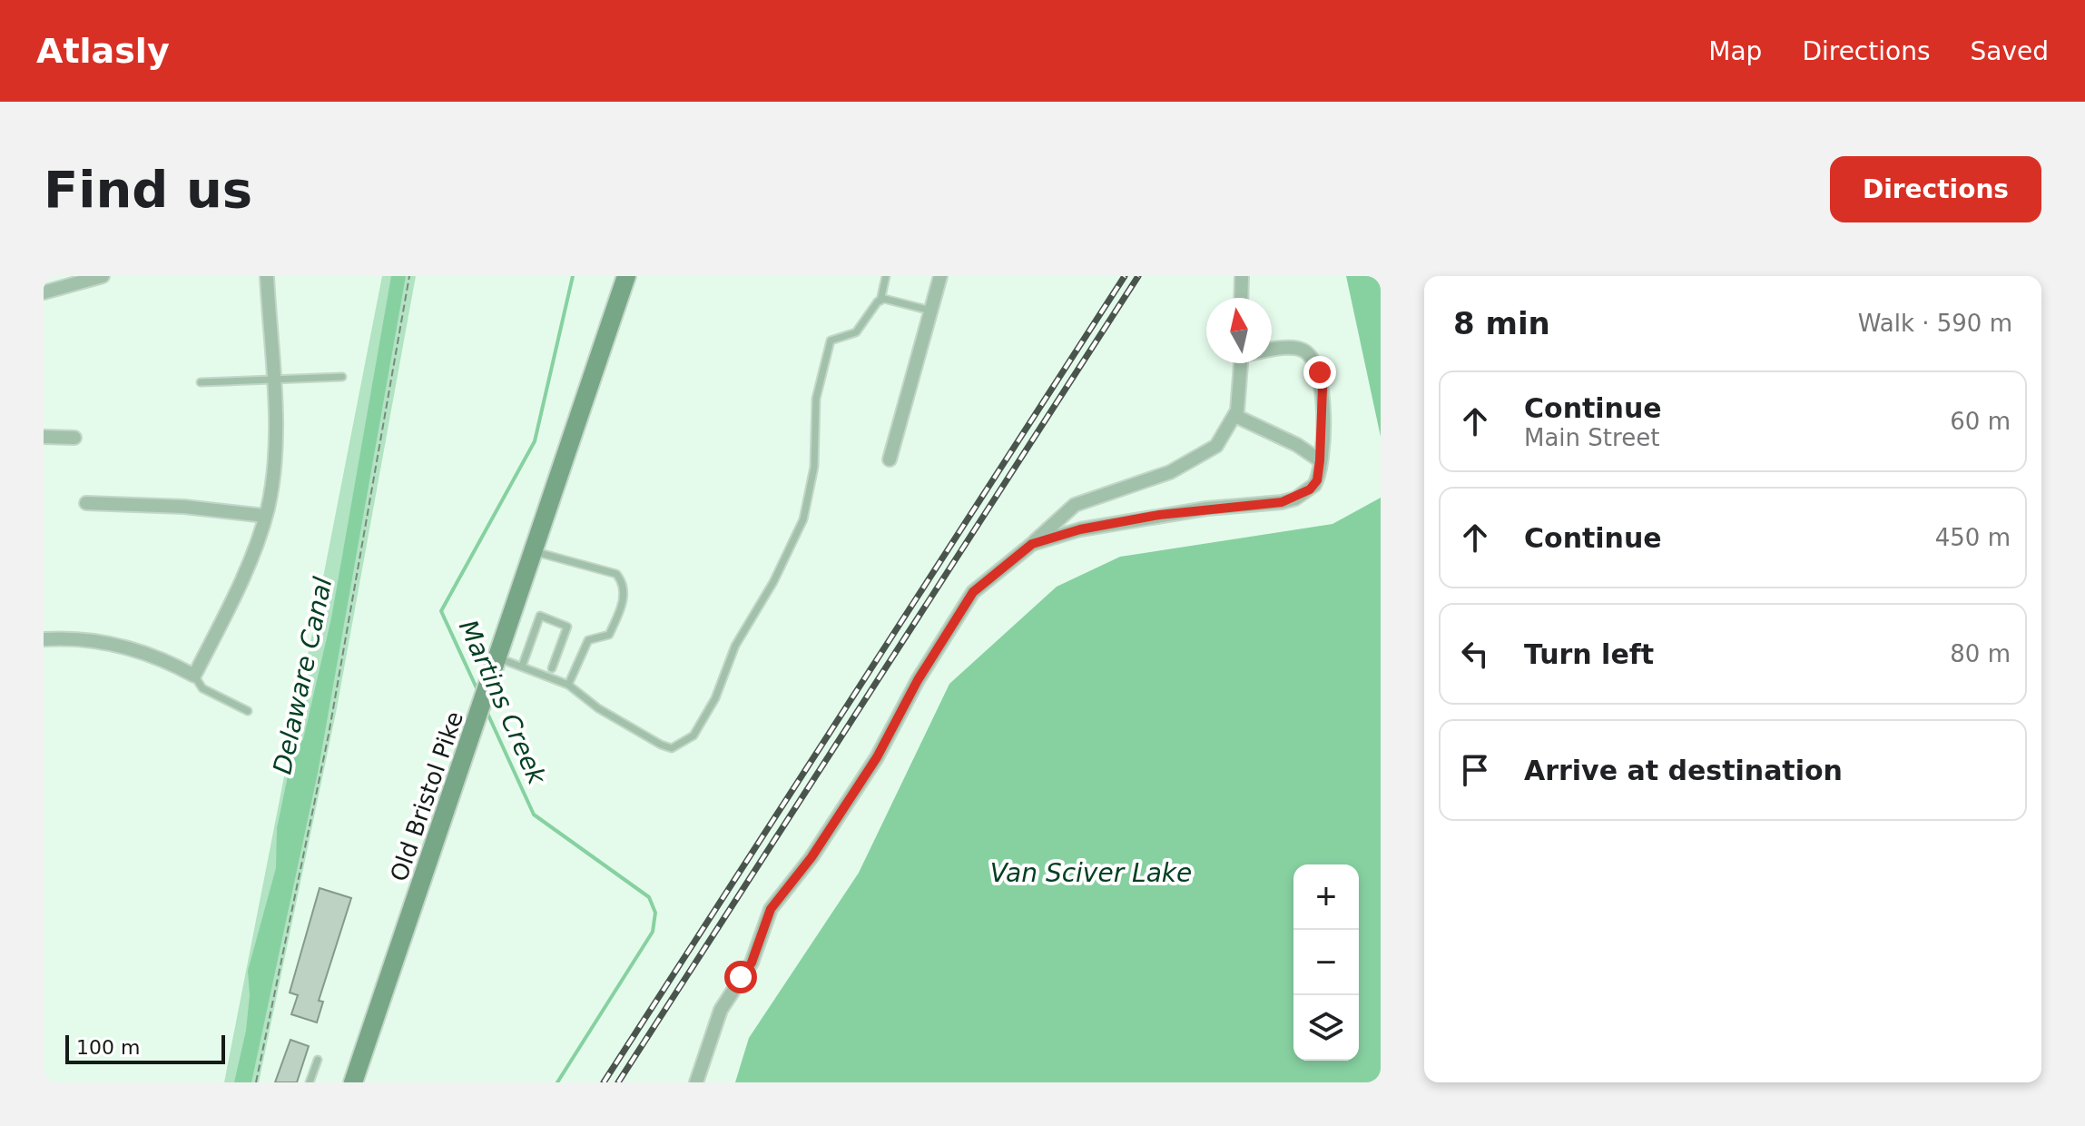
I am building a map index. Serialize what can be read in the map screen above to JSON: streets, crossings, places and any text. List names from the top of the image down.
{
  "streets": {
    "main road": ["Old Bristol Pike"]
  },
  "water": ["Delaware Canal", "Martins Creek", "Van Sciver Lake"],
  "scale_bar": "100 m",
  "north": "top",
  "page": {
    "header": "Atlasly",
    "nav": ["Map", "Directions", "Saved"],
    "buttons": "Directions",
    "title": "Find us",
    "heading": ["8 min", "Walk · 590 m"],
    "list": [
      ["Continue", "Main Street", "60 m"],
      ["Continue", "450 m"],
      ["Turn left", "80 m"],
      "Arrive at destination"
    ],
    "map_buttons": ["+", "−"],
    "scale": "100 m"
  }
}
